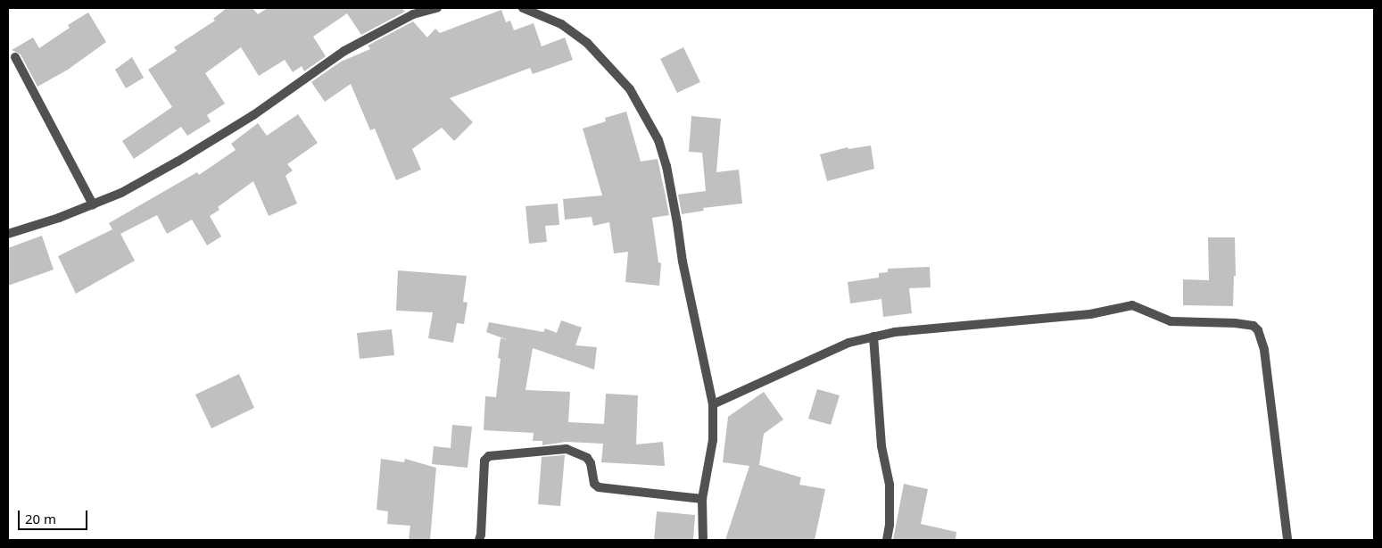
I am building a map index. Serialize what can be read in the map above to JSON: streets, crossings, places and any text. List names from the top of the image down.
{
  "scale_bar": "20 m"
}
